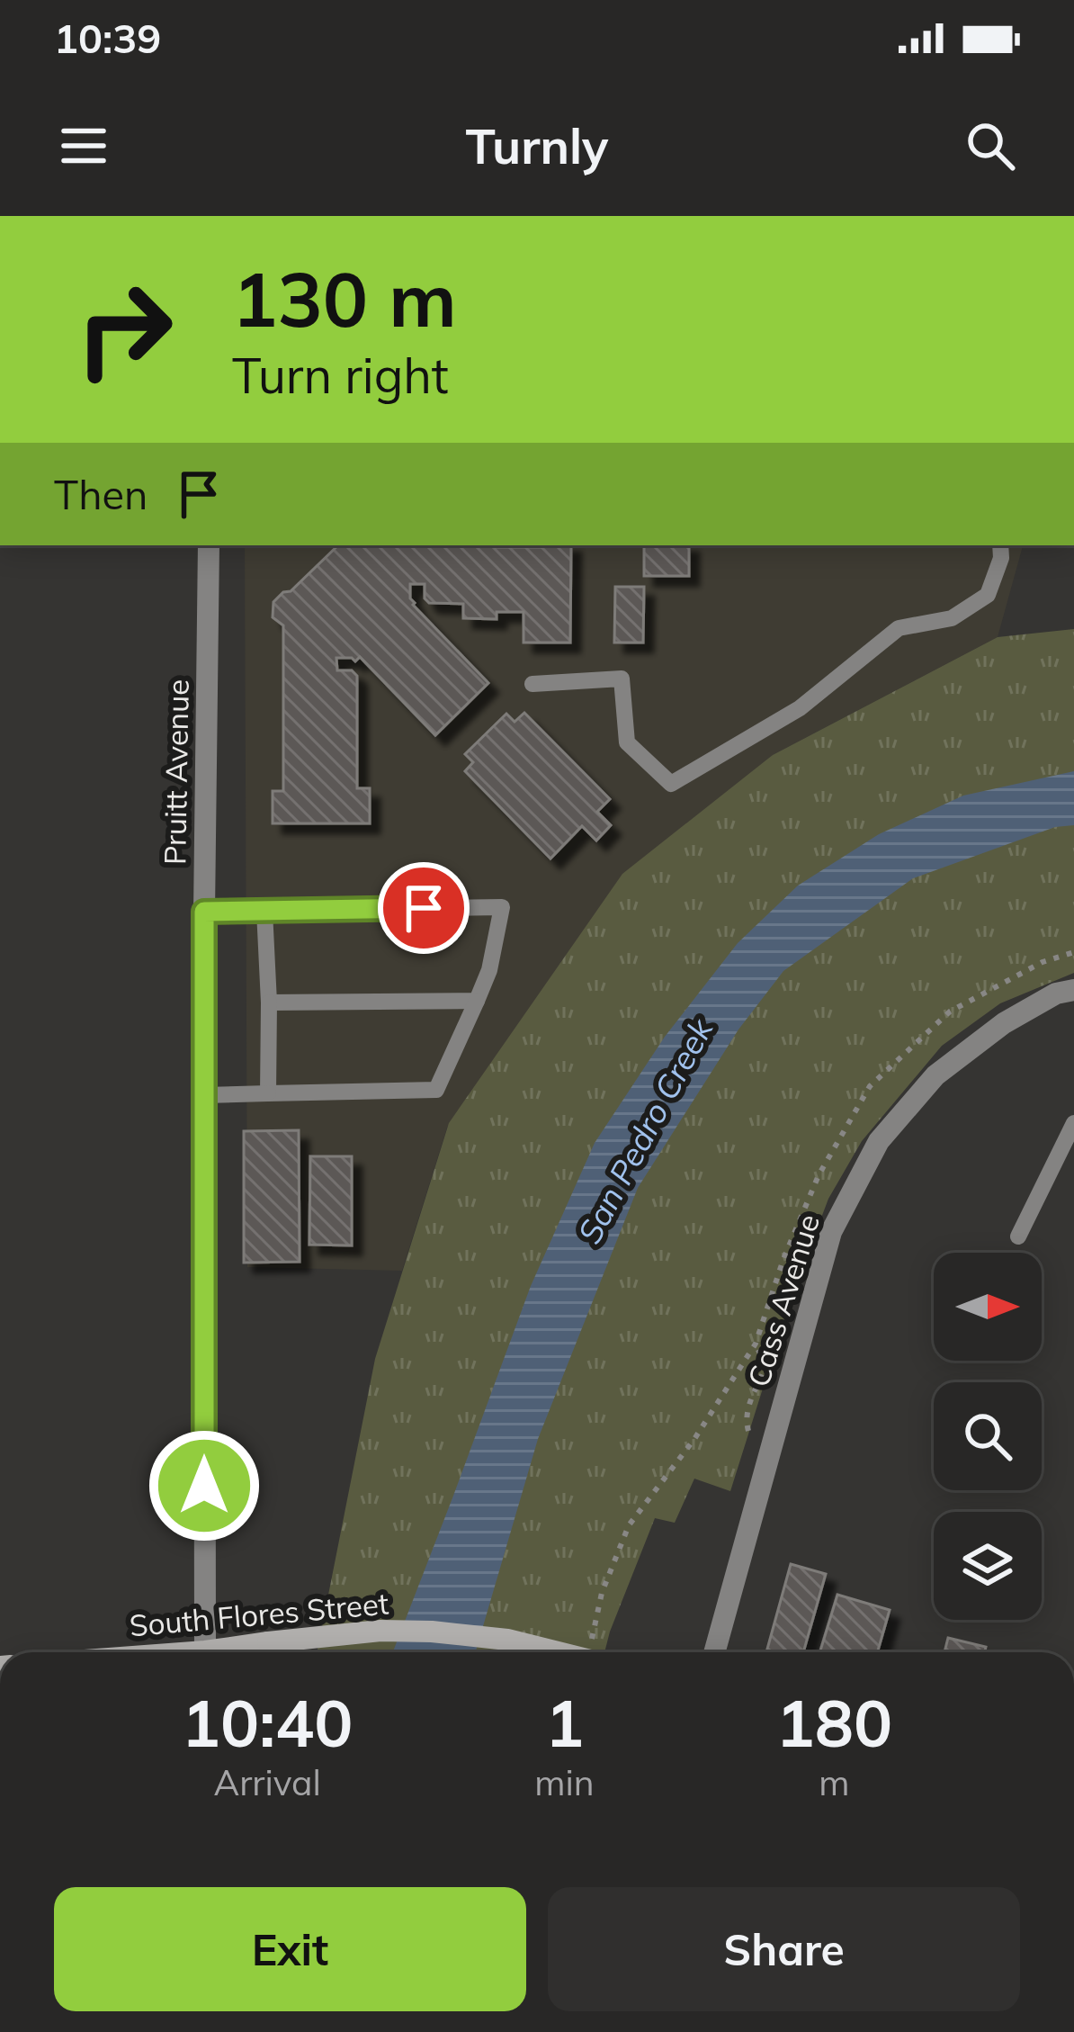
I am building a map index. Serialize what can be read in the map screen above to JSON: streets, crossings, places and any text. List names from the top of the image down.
{
  "streets": {
    "main road": ["South Flores Street"],
    "street": ["Pruitt Avenue", "Cass Avenue"]
  },
  "water": ["San Pedro Creek"],
  "north": "right",
  "page": {
    "status": "10:39",
    "header": "Turnly",
    "turn": ["130 m", "Turn right"],
    "then": "Then",
    "eta": [
      "10:40",
      "Arrival",
      "1",
      "min",
      "180",
      "m"
    ],
    "buttons": ["Exit", "Share"]
  }
}
